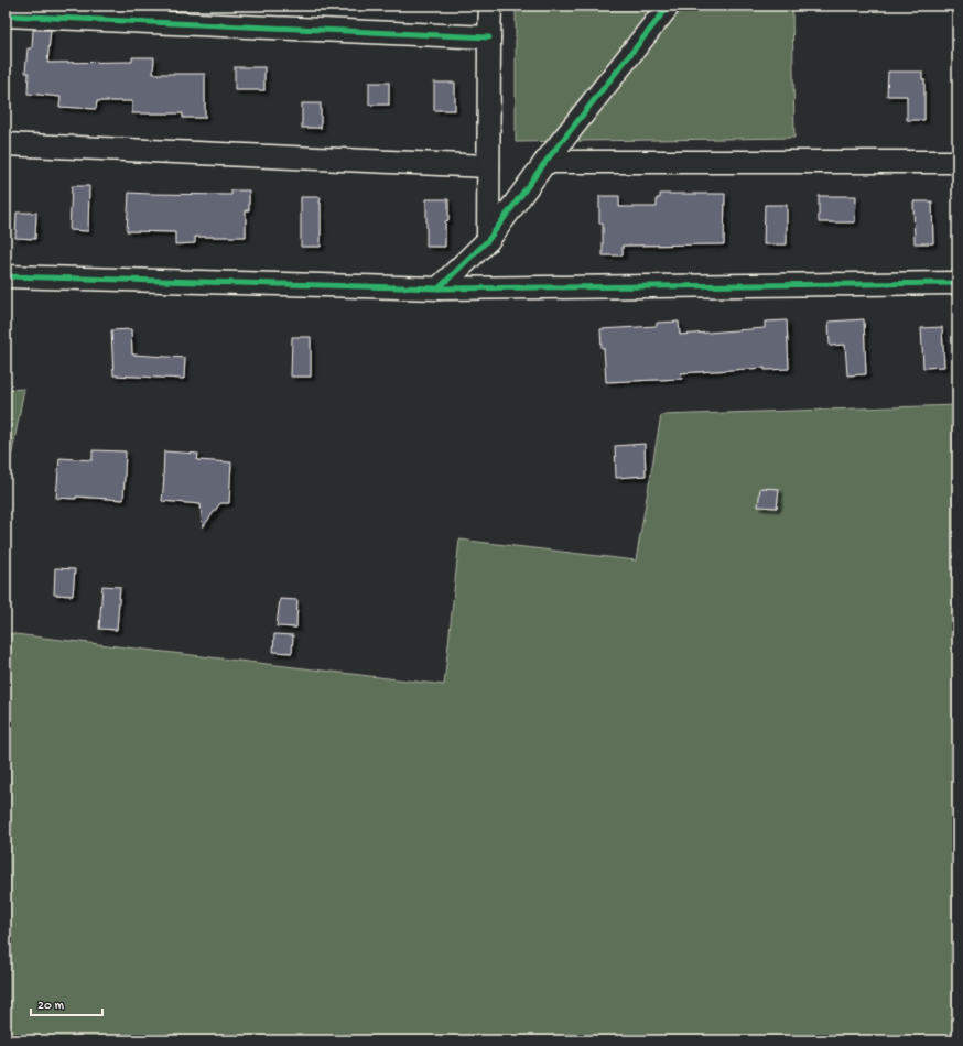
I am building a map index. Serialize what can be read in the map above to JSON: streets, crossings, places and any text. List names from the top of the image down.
{
  "scale_bar": "20 m"
}
